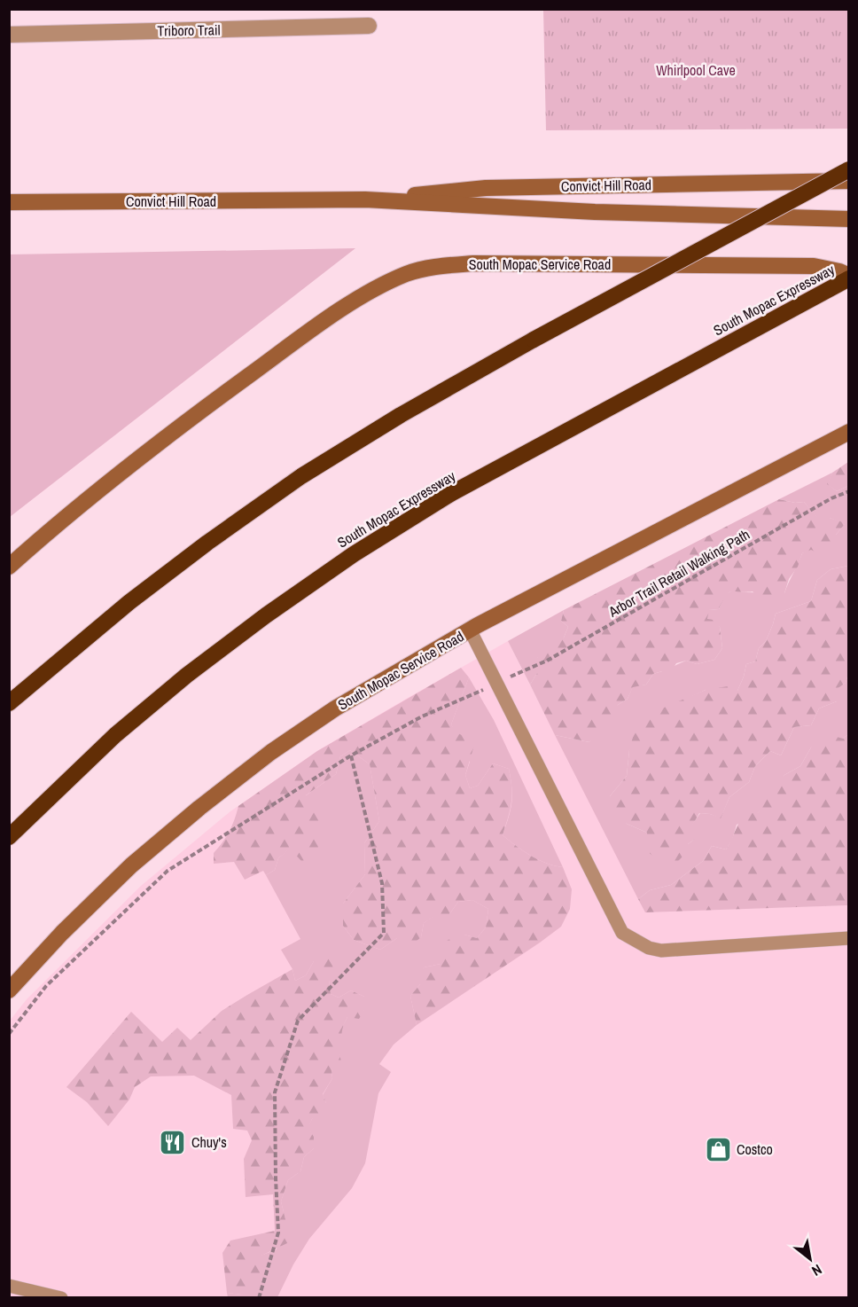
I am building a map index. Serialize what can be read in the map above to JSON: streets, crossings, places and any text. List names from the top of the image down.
{
  "streets": {
    "highway": ["South Mopac Expressway"],
    "street": ["Triboro Trail", "Convict Hill Road", "South Mopac Service Road"],
    "path": ["Arbor Trail Retail Walking Path"]
  },
  "crossings": [
    ["South Mopac Service Road", "South Mopac Expressway"]
  ],
  "parks": ["Whirlpool Cave"],
  "places": {
    "restaurant": ["Chuy's"],
    "shop": ["Costco"]
  },
  "north": "bottom right"
}
